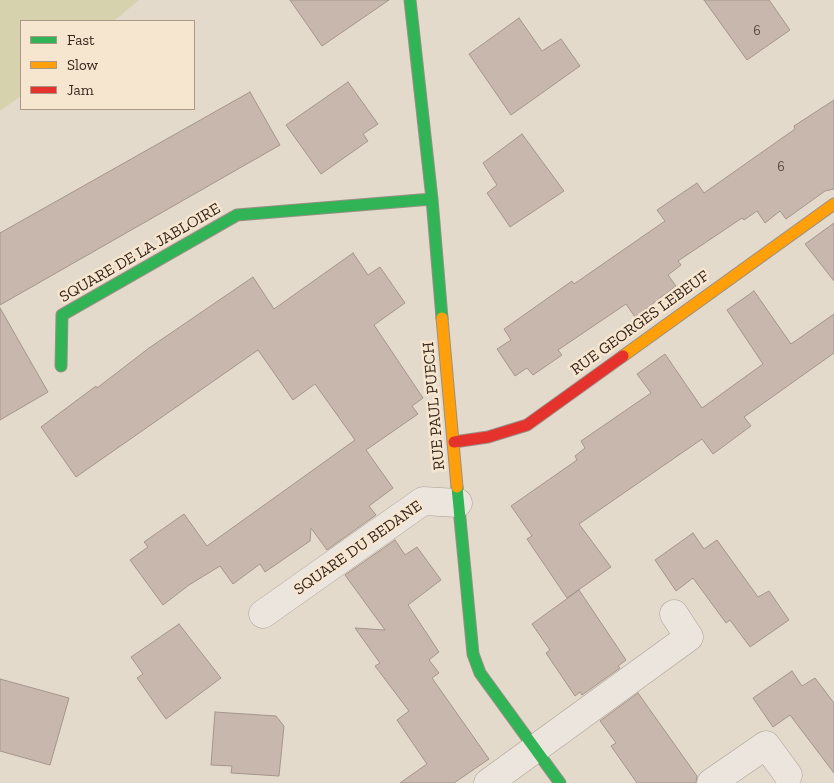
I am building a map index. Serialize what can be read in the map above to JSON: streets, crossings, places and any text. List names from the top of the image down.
{
  "streets": {
    "street": [
      "SQUARE DE LA JABLOIRE",
      "RUE GEORGES LEBEUF",
      "RUE PAUL PUECH",
      "SQUARE DU BEDANE"
    ]
  },
  "crossings": [
    ["SQUARE DE LA JABLOIRE", "RUE PAUL PUECH"],
    ["RUE GEORGES LEBEUF", "RUE PAUL PUECH"],
    ["RUE PAUL PUECH", "SQUARE DU BEDANE"]
  ],
  "house_numbers": ["6", "6"],
  "legend": ["Fast", "Slow", "Jam"]
}
